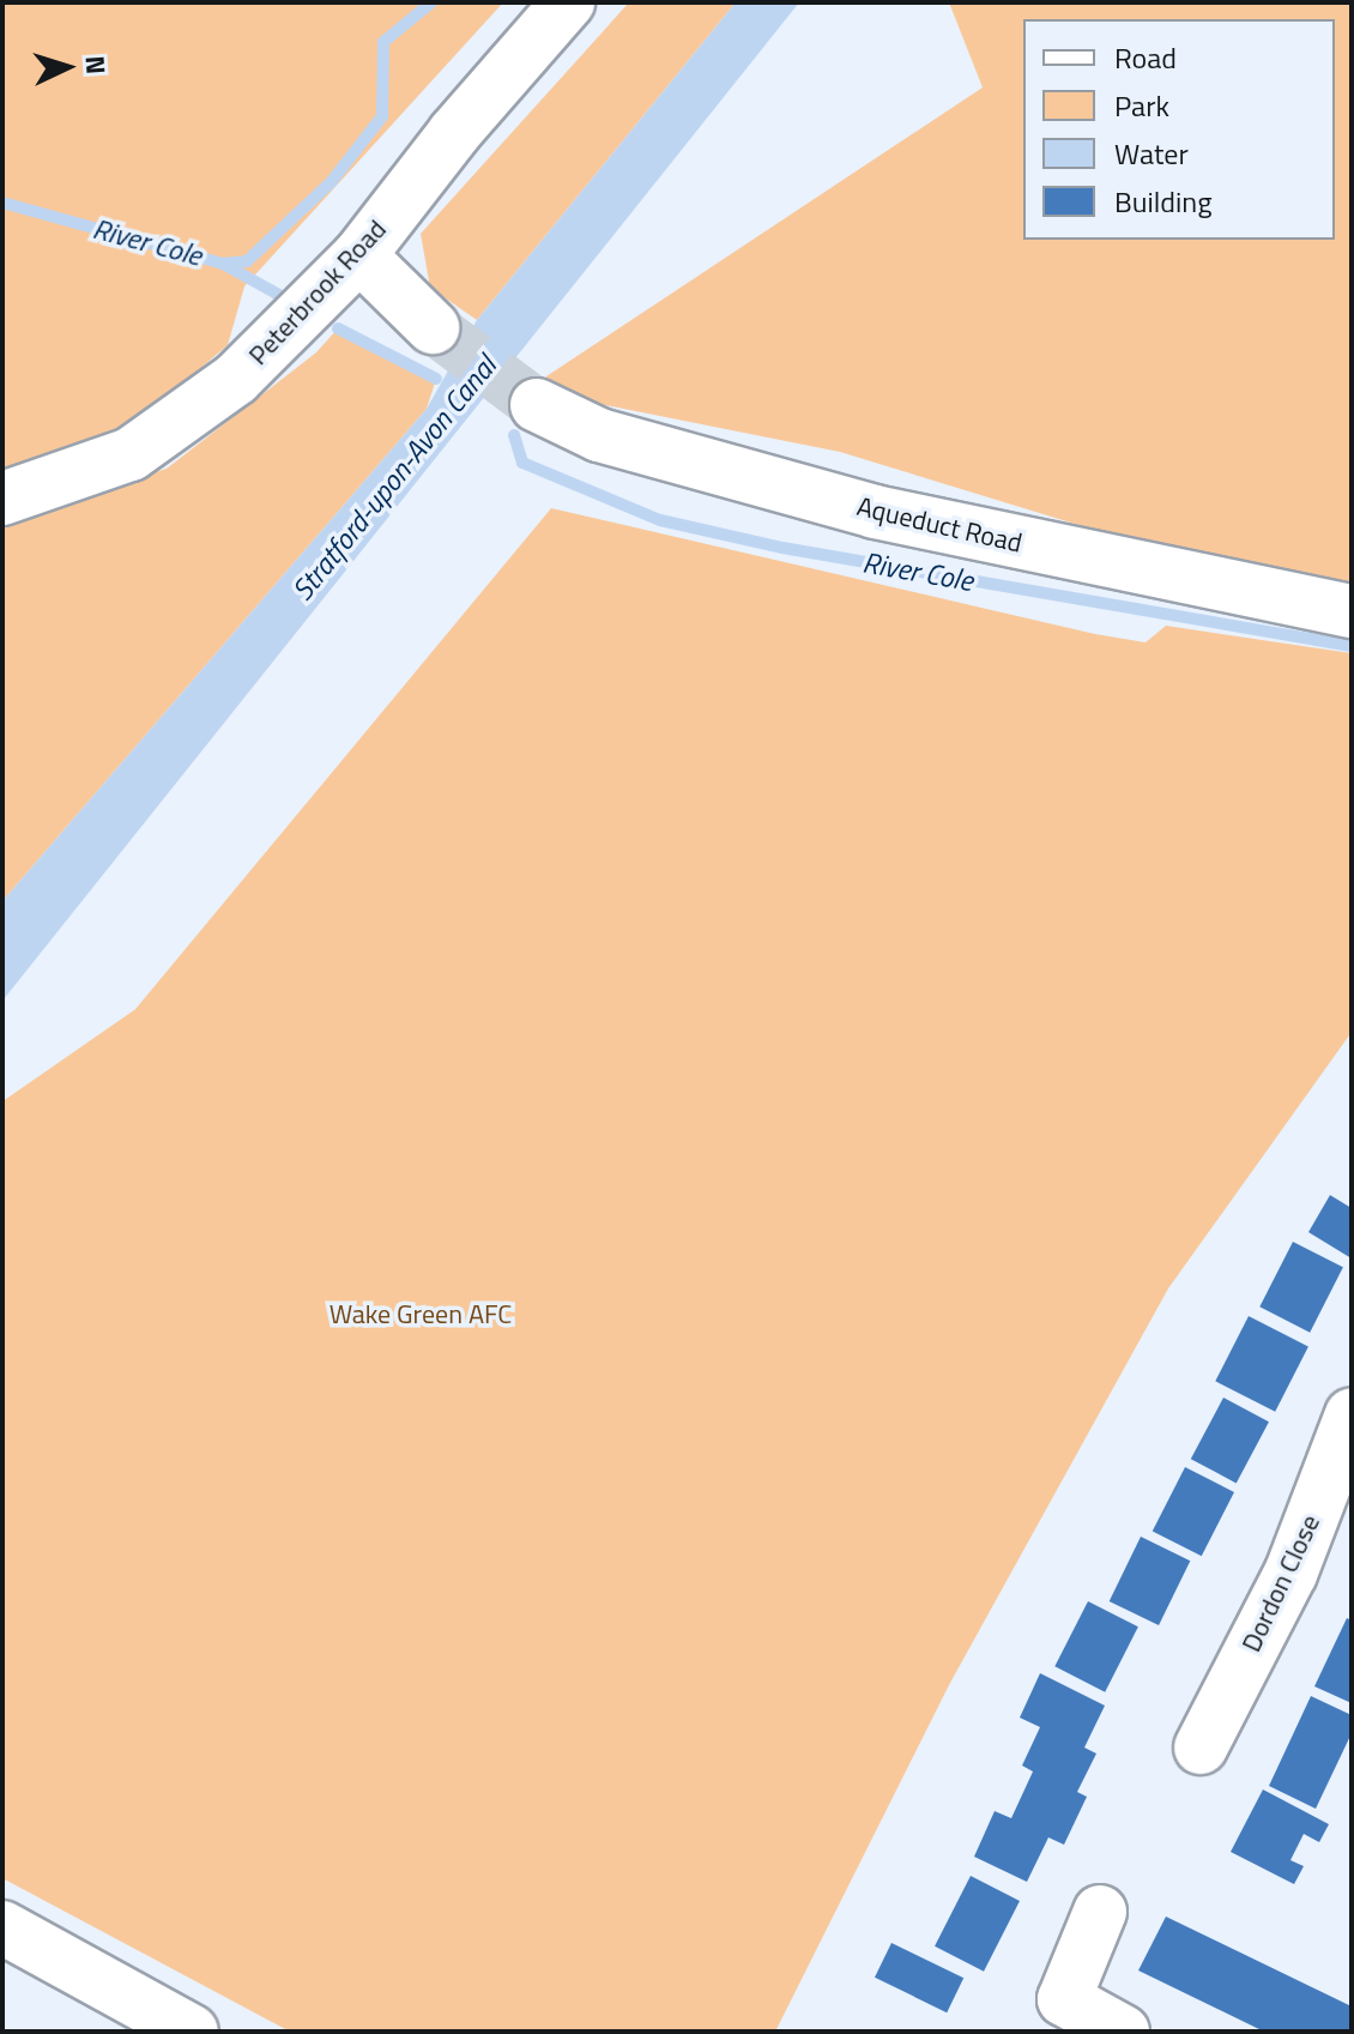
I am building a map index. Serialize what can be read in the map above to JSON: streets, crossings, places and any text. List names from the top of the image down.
{
  "streets": {
    "street": ["Peterbrook Road", "Aqueduct Road", "Dordon Close"]
  },
  "water": ["River Cole", "Stratford-upon-Avon Canal"],
  "parks": ["Wake Green AFC"],
  "legend": [
    "Road",
    "Park",
    "Water",
    "Building"
  ],
  "north": "right"
}
